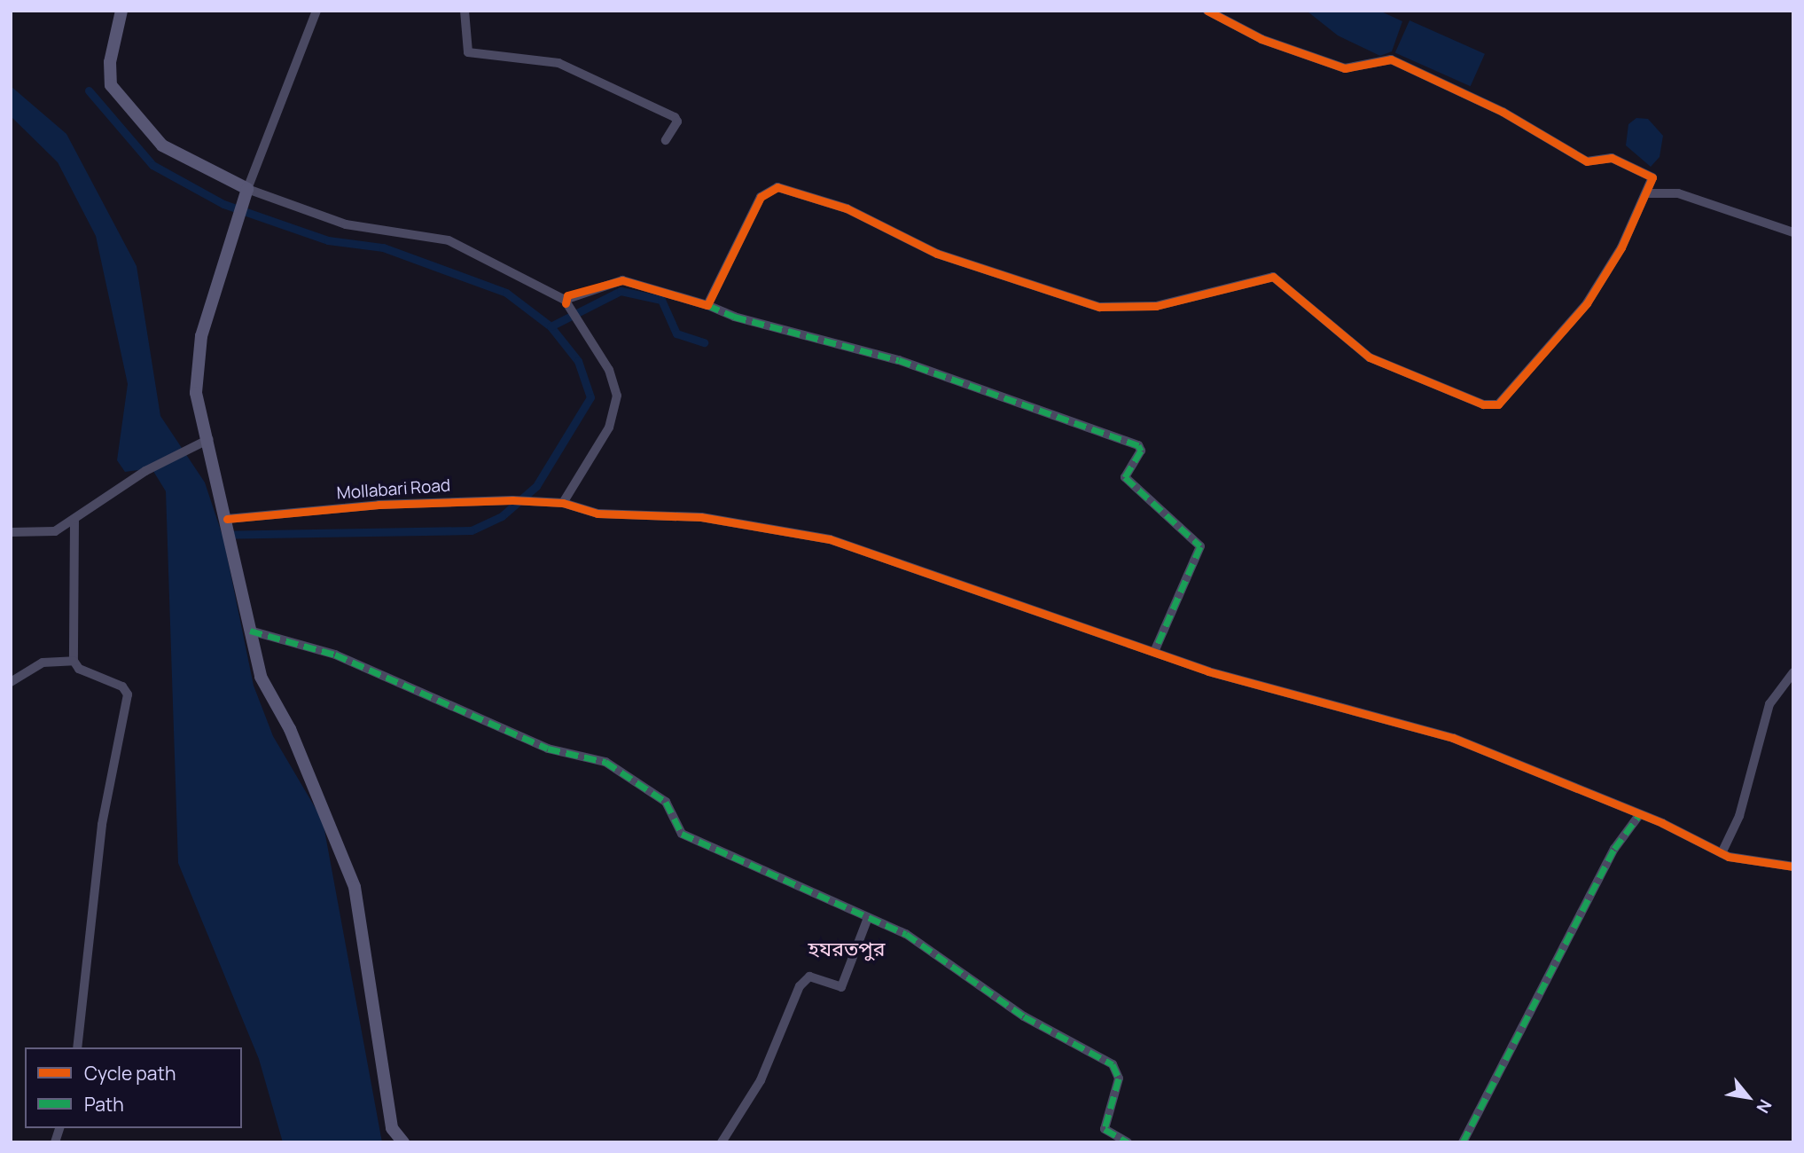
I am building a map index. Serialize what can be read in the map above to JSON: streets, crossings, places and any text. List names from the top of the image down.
{
  "streets": {
    "street": ["Mollabari Road"]
  },
  "districts": ["হযরতপুর"],
  "legend": ["Cycle path", "Path"],
  "north": "bottom right"
}
